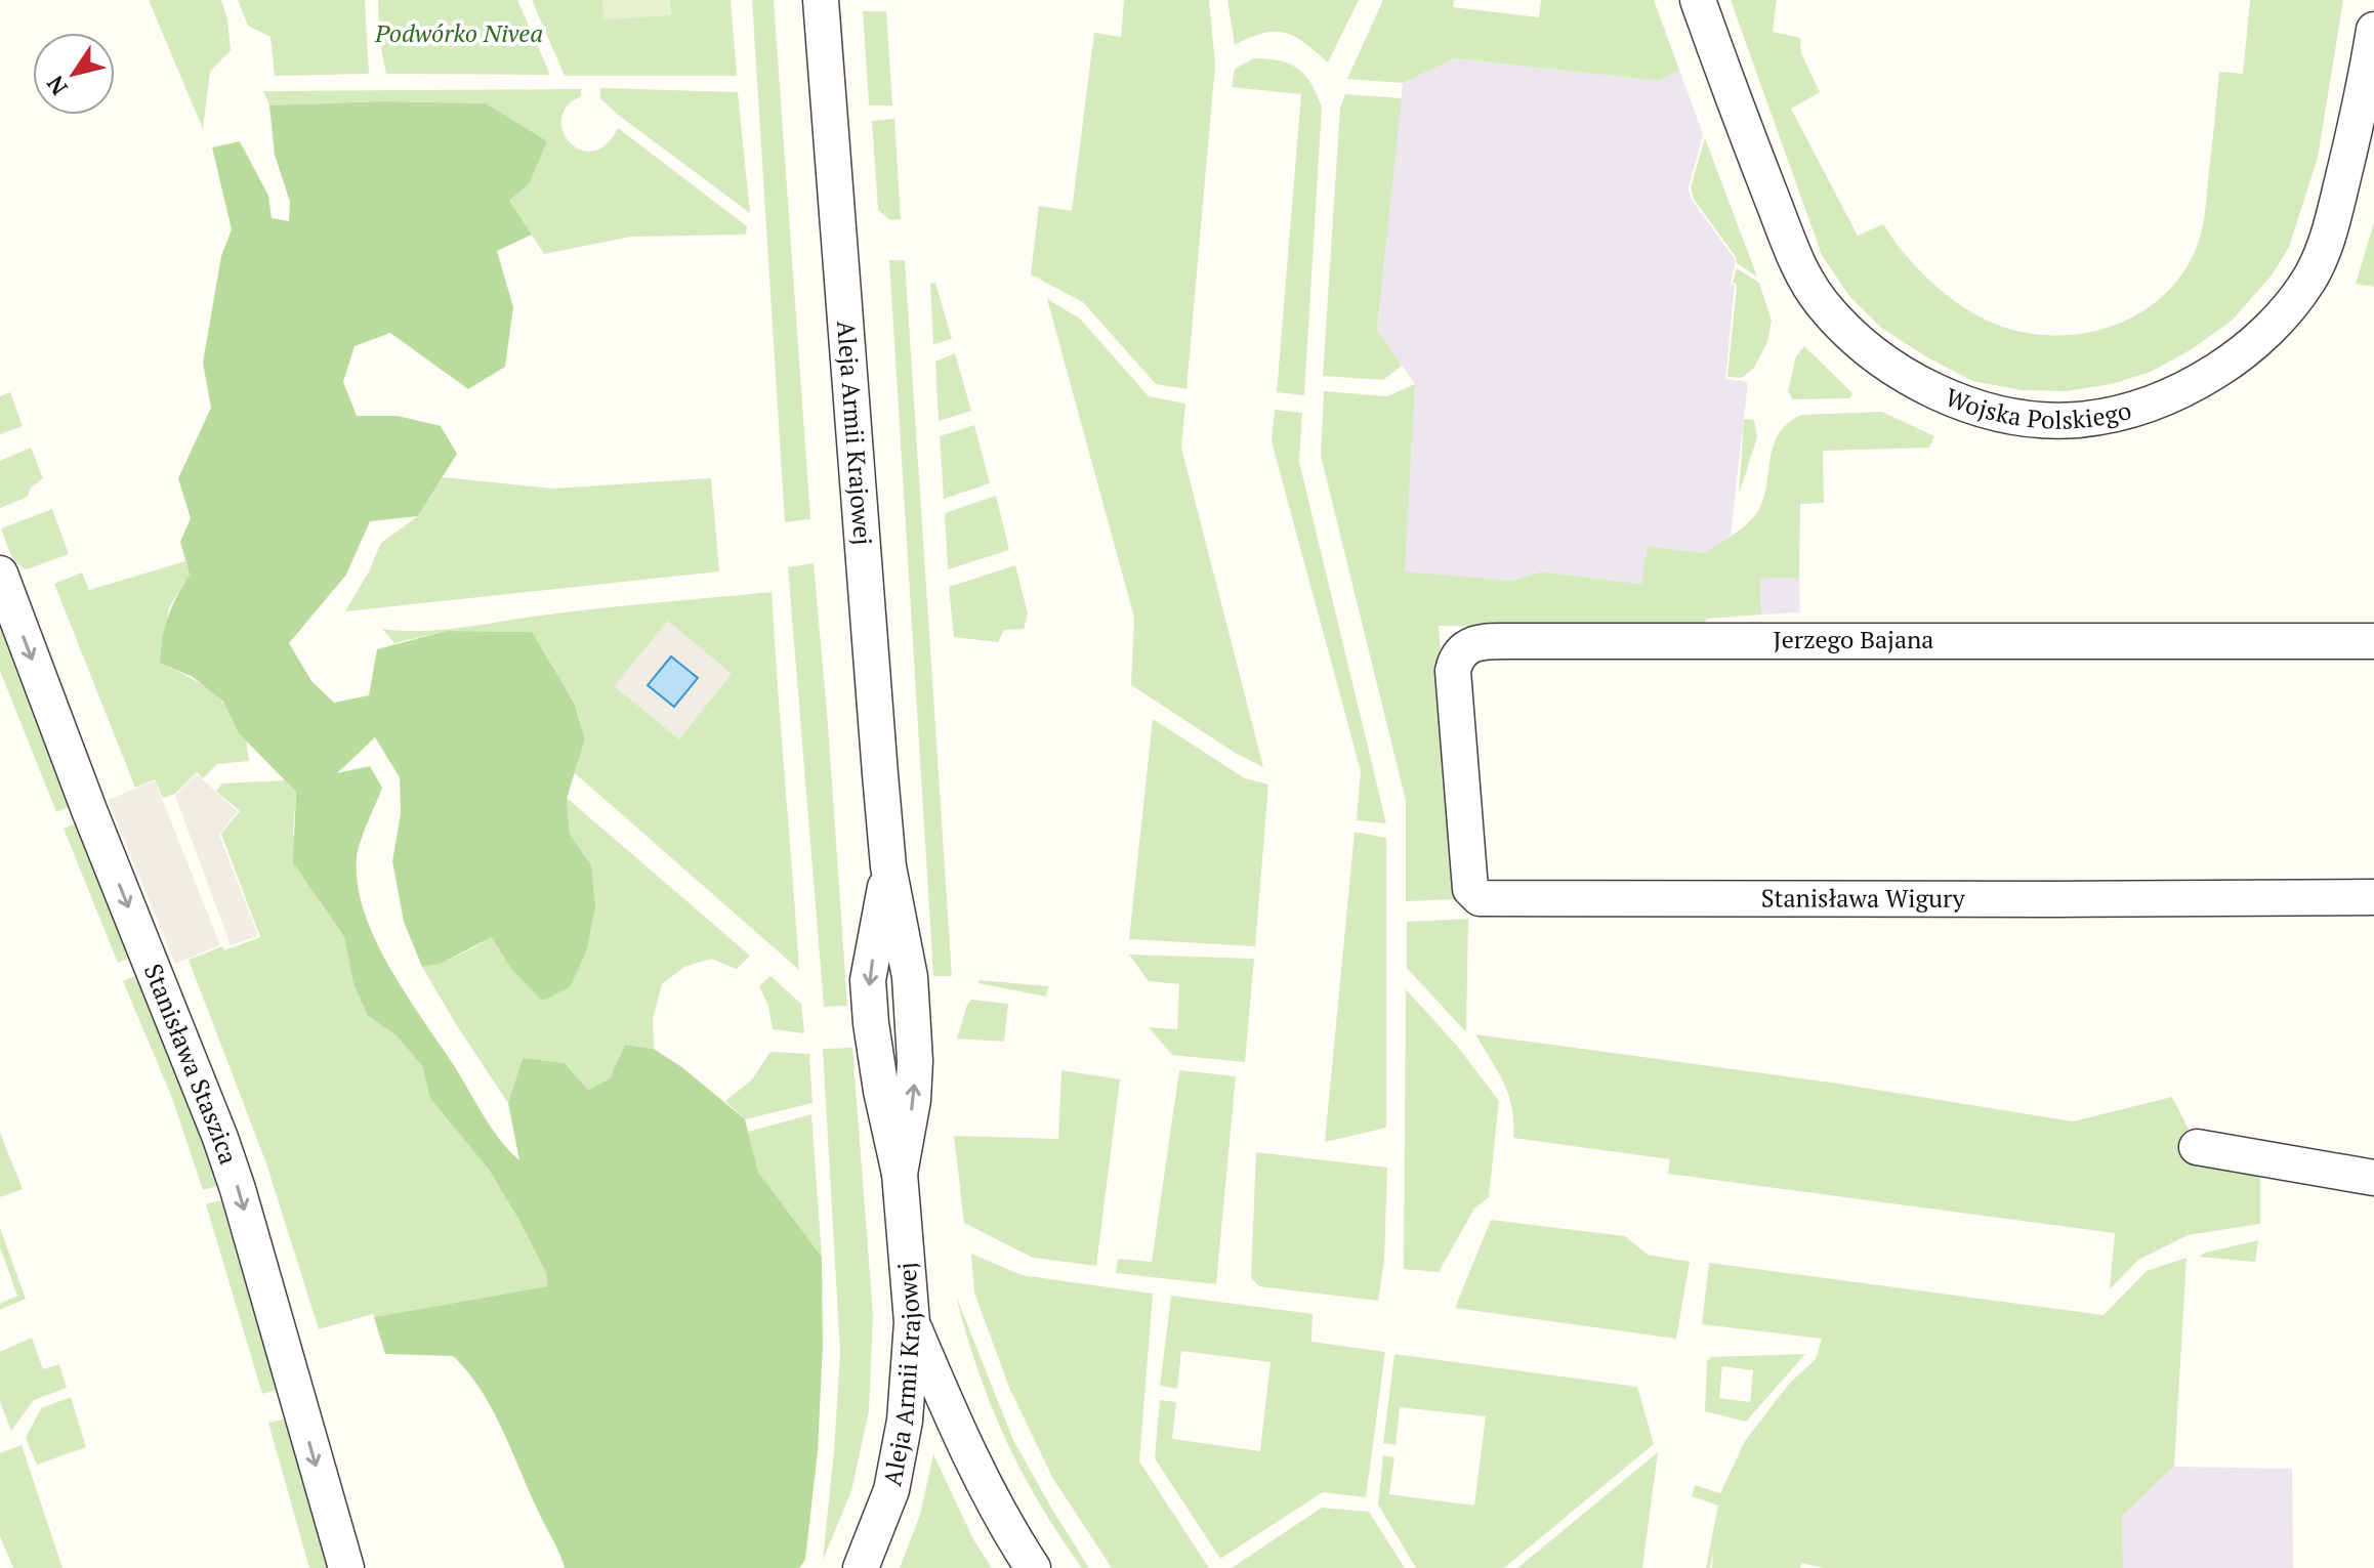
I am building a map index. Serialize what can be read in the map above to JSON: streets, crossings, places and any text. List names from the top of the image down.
{
  "streets": {
    "street": [
      "Wojska Polskiego",
      "Aleja Armii Krajowej",
      "Jerzego Bajana",
      "Stanisława Wigury",
      "Stanisława Staszica"
    ]
  },
  "crossings": [
    ["Jerzego Bajana", "Stanisława Wigury"]
  ],
  "one_way": ["Stanisława Staszica"],
  "parks": ["Podwórko Nivea"],
  "north": "bottom left"
}
